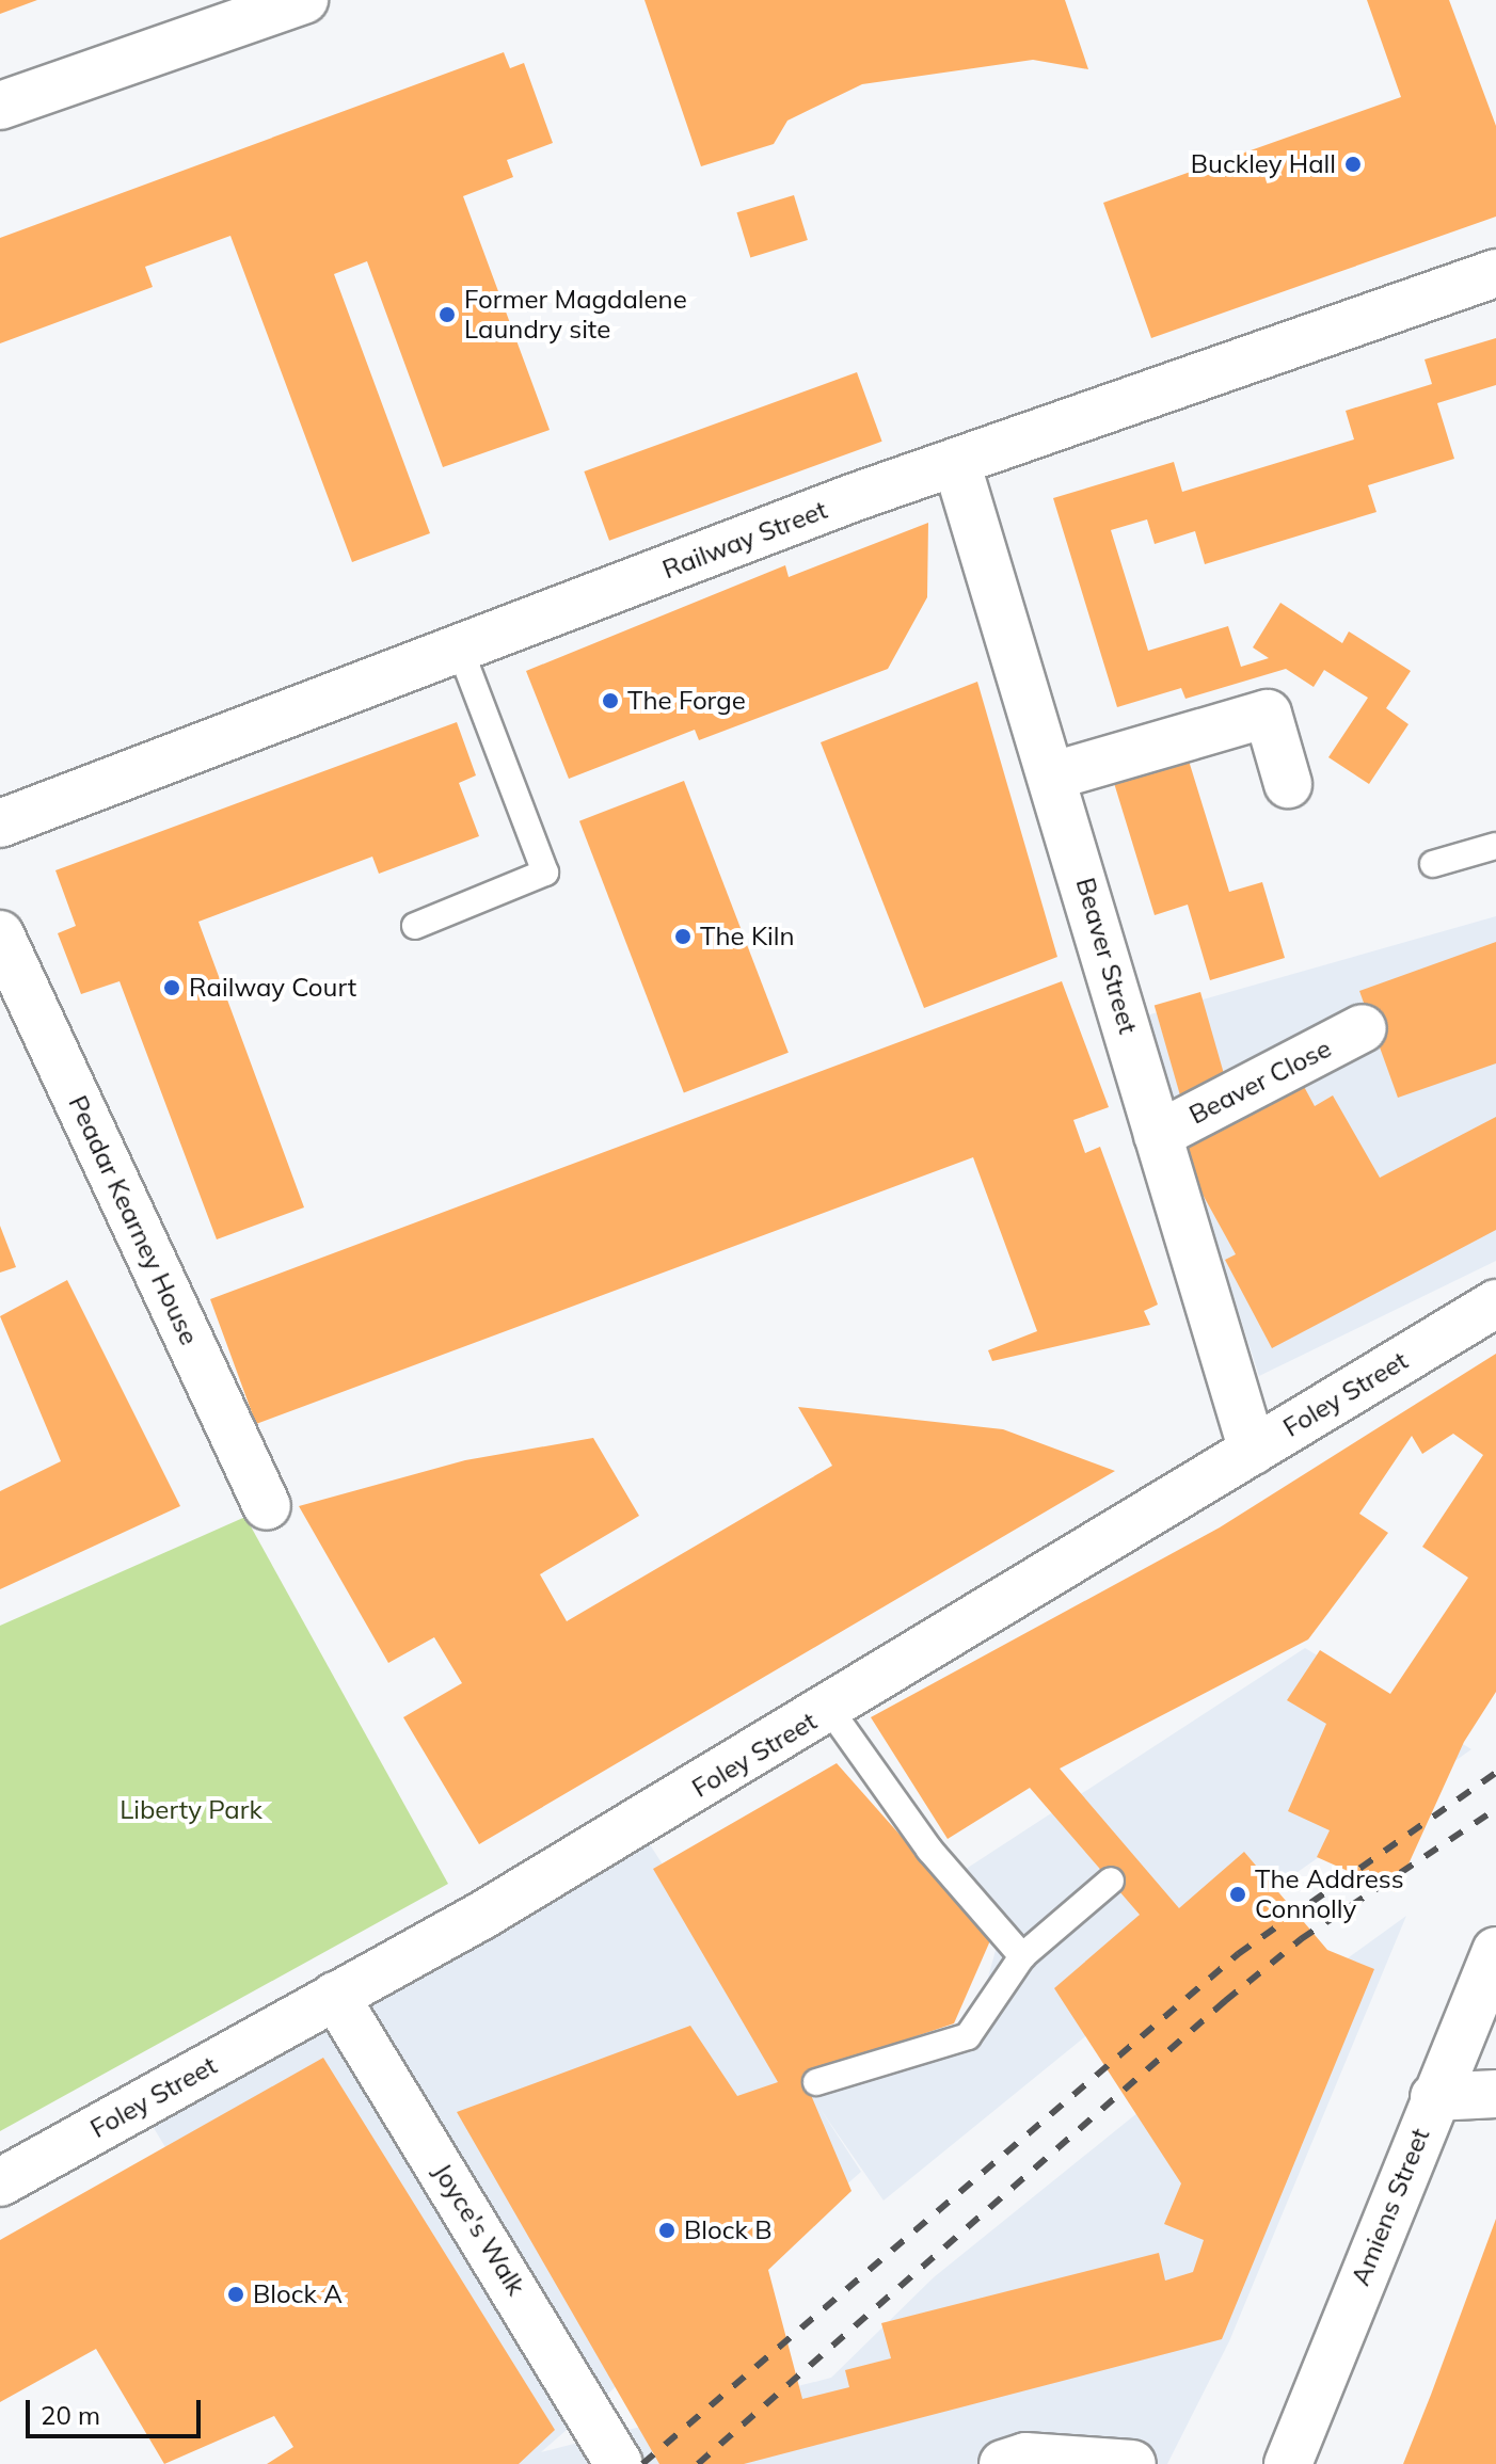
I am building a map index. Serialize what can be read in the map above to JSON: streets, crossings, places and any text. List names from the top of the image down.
{
  "streets": {
    "street": [
      "Railway Street",
      "Beaver Street",
      "Beaver Close",
      "Peadar Kearney House",
      "Foley Street",
      "Amiens Street",
      "Joyce's Walk"
    ]
  },
  "crossings": [
    ["Railway Street", "Beaver Street"],
    ["Beaver Street", "Beaver Close"],
    ["Beaver Street", "Foley Street"],
    ["Foley Street", "Joyce's Walk"]
  ],
  "parks": ["Liberty Park"],
  "places": [
    "Buckley Hall",
    "Former Magdalene Laundry site",
    "The Forge",
    "The Kiln",
    "Railway Court",
    "The Address Connolly",
    "Block B",
    "Block A"
  ],
  "scale_bar": "20 m"
}
